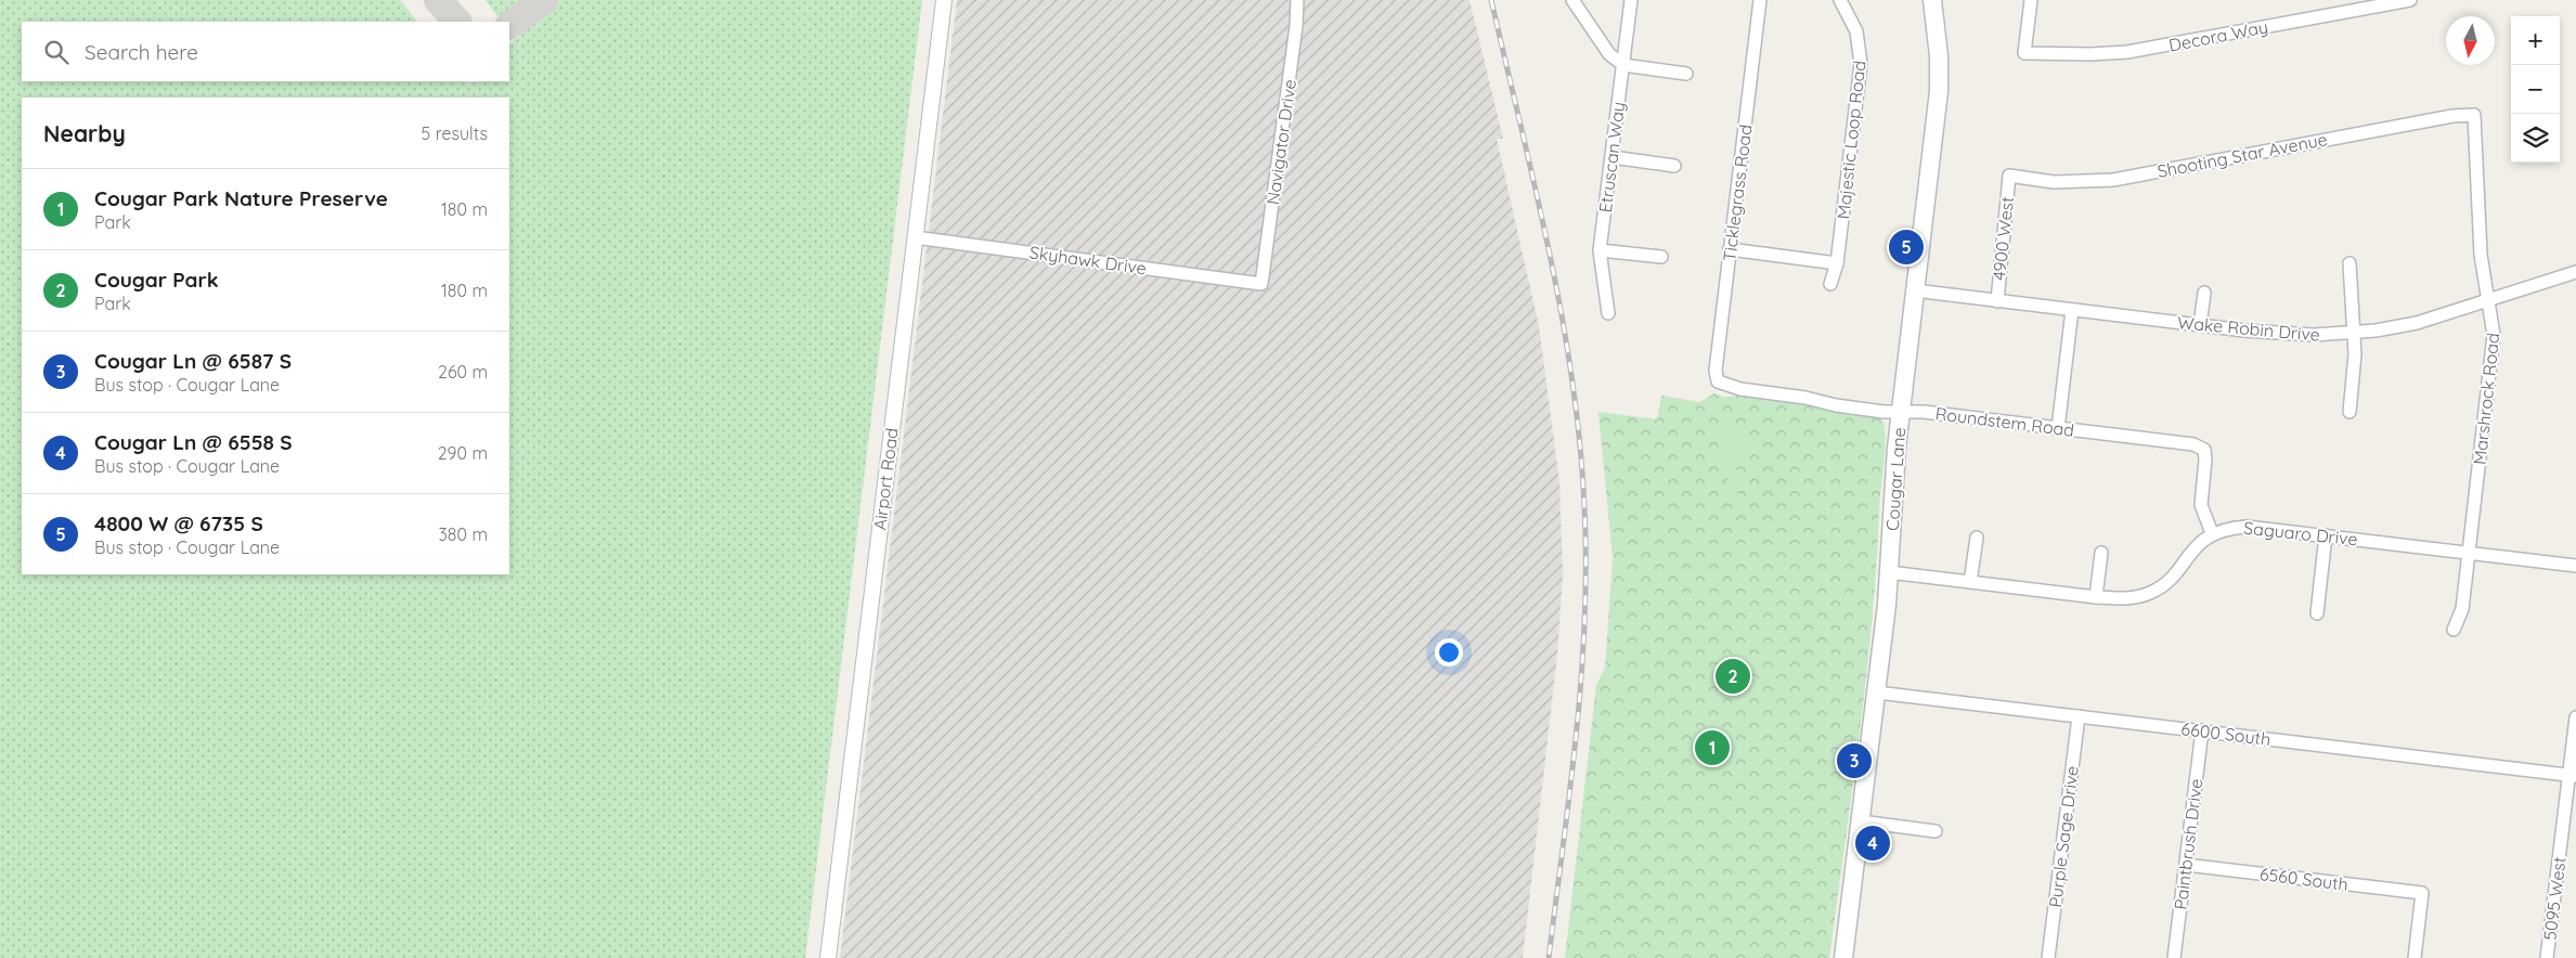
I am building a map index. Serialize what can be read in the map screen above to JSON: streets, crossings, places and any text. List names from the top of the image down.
{
  "streets": {
    "main road": ["Cougar Lane"],
    "street": [
      "Decora Way",
      "Majestic Loop Road",
      "Navigator Drive",
      "Shooting Star Avenue",
      "Etruscan Way",
      "Ticklegrass Road",
      "4900 West",
      "Skyhawk Drive",
      "Wake Robin Drive",
      "Marshrock Road",
      "Roundstem Road",
      "Airport Road",
      "Saguaro Drive",
      "6600 South",
      "Purple Sage Drive",
      "Paintbrush Drive",
      "6560 South",
      "5095 West"
    ]
  },
  "crossings": [
    ["Navigator Drive", "Skyhawk Drive"],
    ["Shooting Star Avenue", "4900 West"],
    ["Shooting Star Avenue", "Marshrock Road"],
    ["Ticklegrass Road", "Roundstem Road"],
    ["4900 West", "Wake Robin Drive"],
    ["Skyhawk Drive", "Airport Road"],
    ["Wake Robin Drive", "Marshrock Road"],
    ["Wake Robin Drive", "Cougar Lane"],
    ["Marshrock Road", "Saguaro Drive"],
    ["Roundstem Road", "Cougar Lane"],
    ["Roundstem Road", "Saguaro Drive"],
    ["Cougar Lane", "Saguaro Drive"],
    ["Cougar Lane", "6600 South"],
    ["6600 South", "Purple Sage Drive"],
    ["6600 South", "Paintbrush Drive"],
    ["6600 South", "5095 West"],
    ["Paintbrush Drive", "6560 South"]
  ],
  "north": "bottom",
  "page": {
    "map_buttons": ["+", "−"],
    "search": "Search here",
    "heading": ["Nearby", "5 results"],
    "list": [
      {
        "mark": "1",
        "name": "Cougar Park Nature Preserve",
        "note": "Park",
        "value": "180 m"
      },
      {
        "mark": "2",
        "name": "Cougar Park",
        "note": "Park",
        "value": "180 m"
      },
      {
        "mark": "3",
        "name": "Cougar Ln @ 6587 S",
        "note": "Bus stop · Cougar Lane",
        "value": "260 m"
      },
      {
        "mark": "4",
        "name": "Cougar Ln @ 6558 S",
        "note": "Bus stop · Cougar Lane",
        "value": "290 m"
      },
      {
        "mark": "5",
        "name": "4800 W @ 6735 S",
        "note": "Bus stop · Cougar Lane",
        "value": "380 m"
      }
    ],
    "pins": [
      "5",
      "2",
      "1",
      "3",
      "4"
    ]
  }
}
